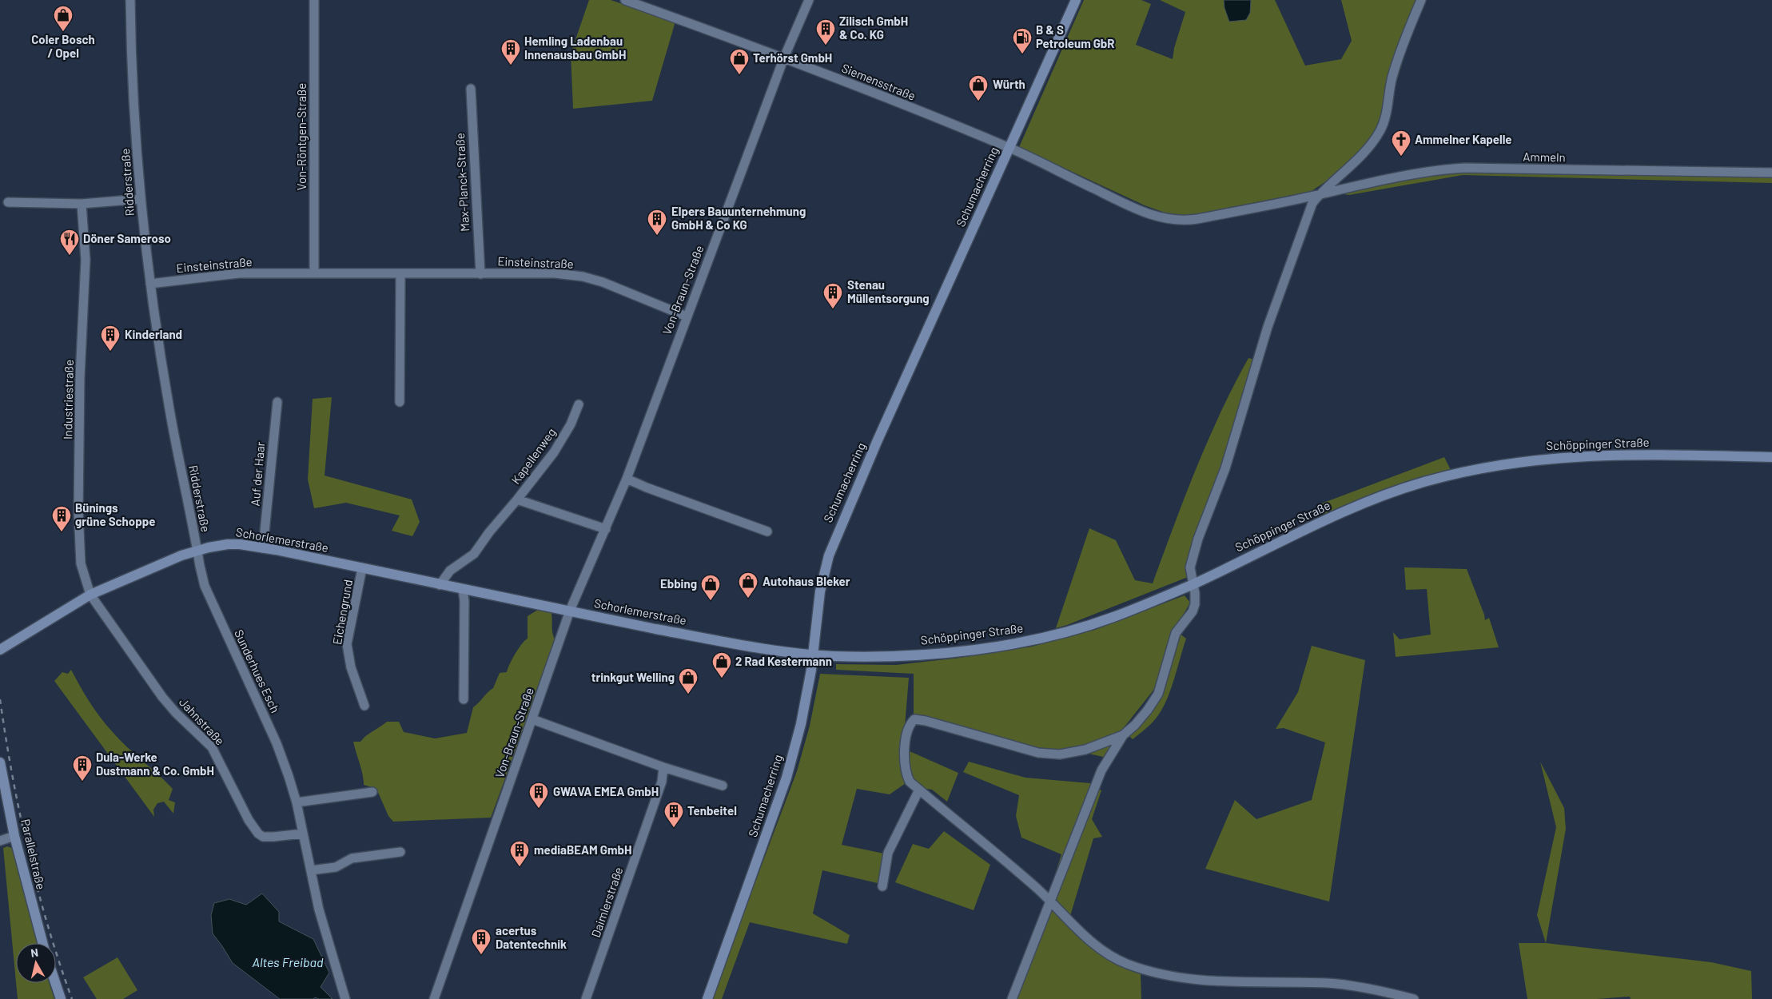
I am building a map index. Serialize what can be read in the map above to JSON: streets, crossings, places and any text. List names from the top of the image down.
{
  "streets": {
    "main road": [
      "Schumacherring",
      "Schöppinger Straße",
      "Schorlemerstraße",
      "Parallelstraße"
    ],
    "street": [
      "Siemensstraße",
      "Von-Röntgen-Straße",
      "Ammeln",
      "Ridderstraße",
      "Max-Planck-Straße",
      "Einsteinstraße",
      "Von-Braun-Straße",
      "Industriestraße",
      "Kapellenweg",
      "Auf der Haar",
      "Eichengrund",
      "Sunderhues Esch",
      "Jahnstraße",
      "Daimlerstraße"
    ]
  },
  "crossings": [
    ["Siemensstraße", "Ammeln"],
    ["Siemensstraße", "Schumacherring"],
    ["Siemensstraße", "Von-Braun-Straße"],
    ["Von-Röntgen-Straße", "Einsteinstraße"],
    ["Ridderstraße", "Einsteinstraße"],
    ["Ridderstraße", "Schorlemerstraße"],
    ["Ridderstraße", "Sunderhues Esch"],
    ["Max-Planck-Straße", "Einsteinstraße"],
    ["Schumacherring", "Schöppinger Straße"],
    ["Schumacherring", "Schorlemerstraße"],
    ["Einsteinstraße", "Von-Braun-Straße"],
    ["Von-Braun-Straße", "Kapellenweg"],
    ["Von-Braun-Straße", "Schorlemerstraße"],
    ["Industriestraße", "Schorlemerstraße"],
    ["Industriestraße", "Jahnstraße"],
    ["Schöppinger Straße", "Schorlemerstraße"],
    ["Kapellenweg", "Schorlemerstraße"],
    ["Auf der Haar", "Schorlemerstraße"],
    ["Schorlemerstraße", "Eichengrund"],
    ["Schorlemerstraße", "Sunderhues Esch"],
    ["Schorlemerstraße", "Jahnstraße"],
    ["Sunderhues Esch", "Jahnstraße"]
  ],
  "water": ["Altes Freibad"],
  "places": {
    "shop": [
      "Coler Bosch / Opel",
      "Terhörst GmbH",
      "Würth",
      "Autohaus Bleker",
      "Ebbing",
      "2 Rad Kestermann",
      "trinkgut Welling"
    ],
    "building": [
      "Zilisch GmbH & Co. KG",
      "Hemling Ladenbau Innenausbau GmbH",
      "Elpers Bauunternehmung GmbH & Co KG",
      "Stenau Müllentsorgung",
      "Kinderland",
      "Bünings grüne Schoppe",
      "Dula-Werke Dustmann & Co. GmbH",
      "GWAVA EMEA GmbH",
      "Tenbeitel",
      "mediaBEAM GmbH",
      "acertus Datentechnik"
    ],
    "fuel station": ["B & S Petroleum GbR"],
    "church": ["Ammelner Kapelle"],
    "restaurant": ["Döner Sameroso"]
  },
  "north": "top"
}
